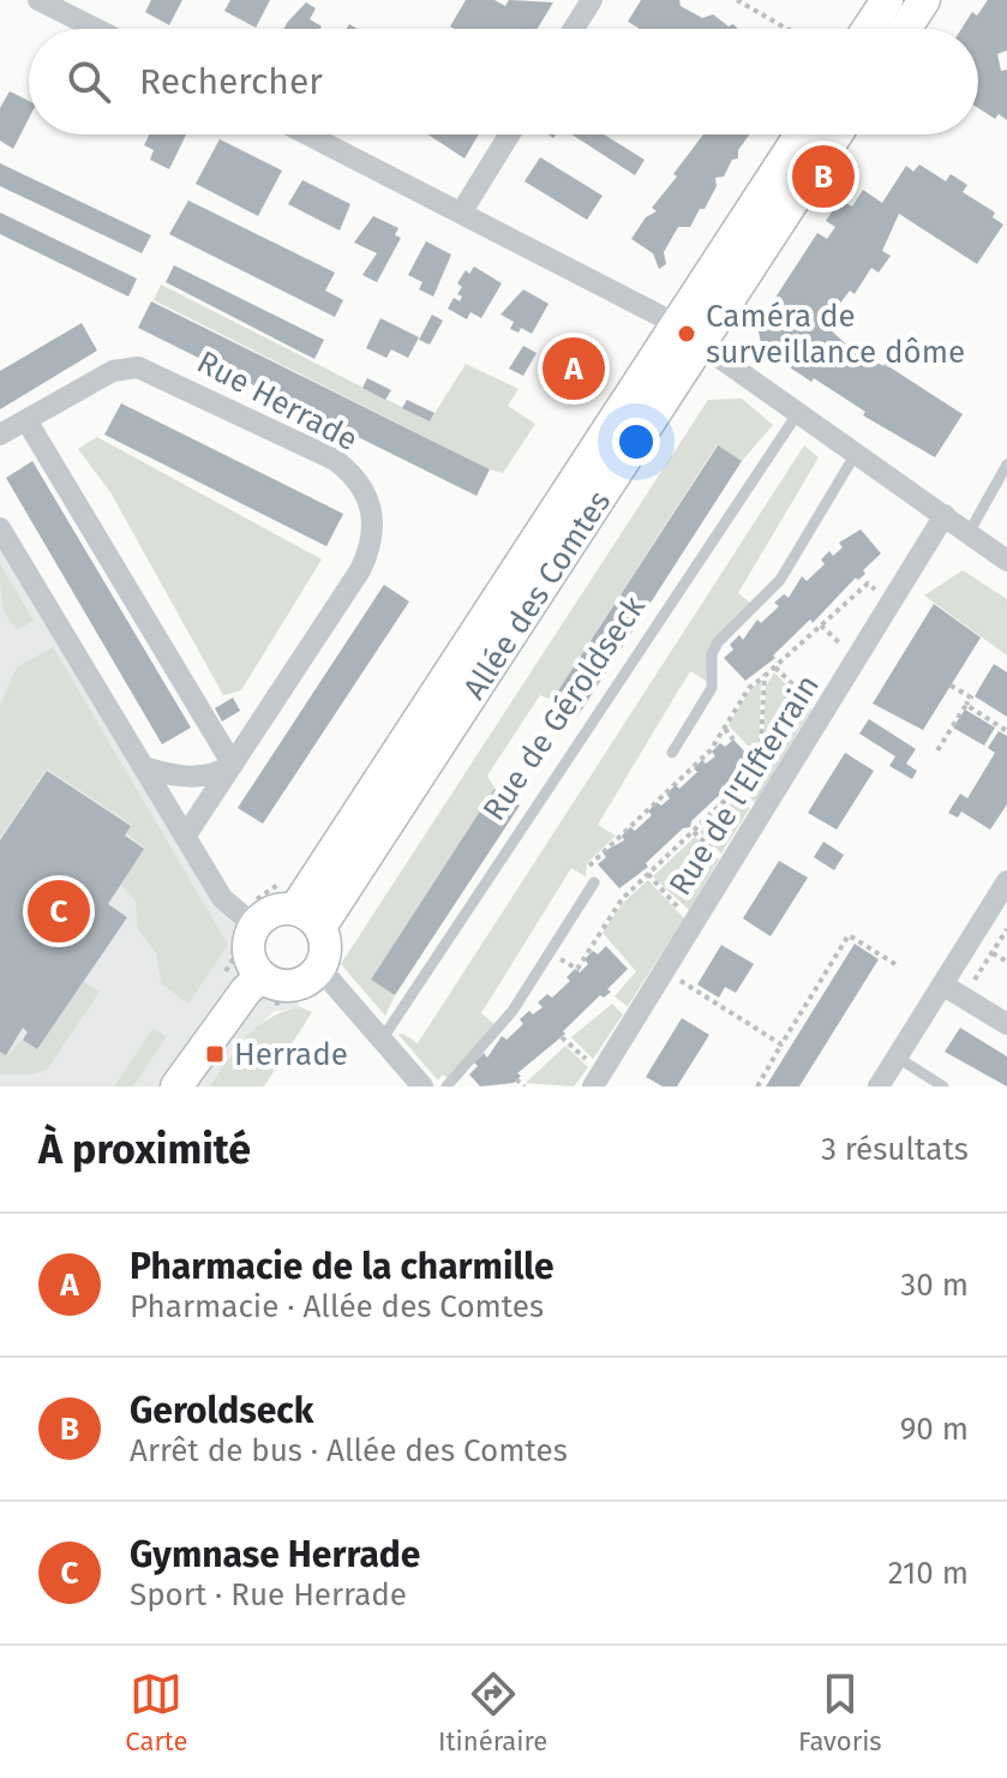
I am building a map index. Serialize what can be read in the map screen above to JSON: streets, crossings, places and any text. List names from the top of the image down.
{
  "streets": {
    "street": ["Rue Herrade", "Allée des Comtes", "Rue de l'Elfterrain"],
    "lane": ["Rue de Géroldseck"]
  },
  "places": {
    "other": ["Caméra de surveillance dôme"],
    "transit": ["Herrade"]
  },
  "page": {
    "search": "Rechercher",
    "pins": ["B", "A", "C"],
    "heading": ["À proximité", "3 résultats"],
    "list": [
      {
        "mark": "A",
        "name": "Pharmacie de la charmille",
        "note": "Pharmacie · Allée des Comtes",
        "value": "30 m"
      },
      {
        "mark": "B",
        "name": "Geroldseck",
        "note": "Arrêt de bus · Allée des Comtes",
        "value": "90 m"
      },
      {
        "mark": "C",
        "name": "Gymnase Herrade",
        "note": "Sport · Rue Herrade",
        "value": "210 m"
      }
    ],
    "nav": ["Carte", "Itinéraire", "Favoris"]
  }
}
